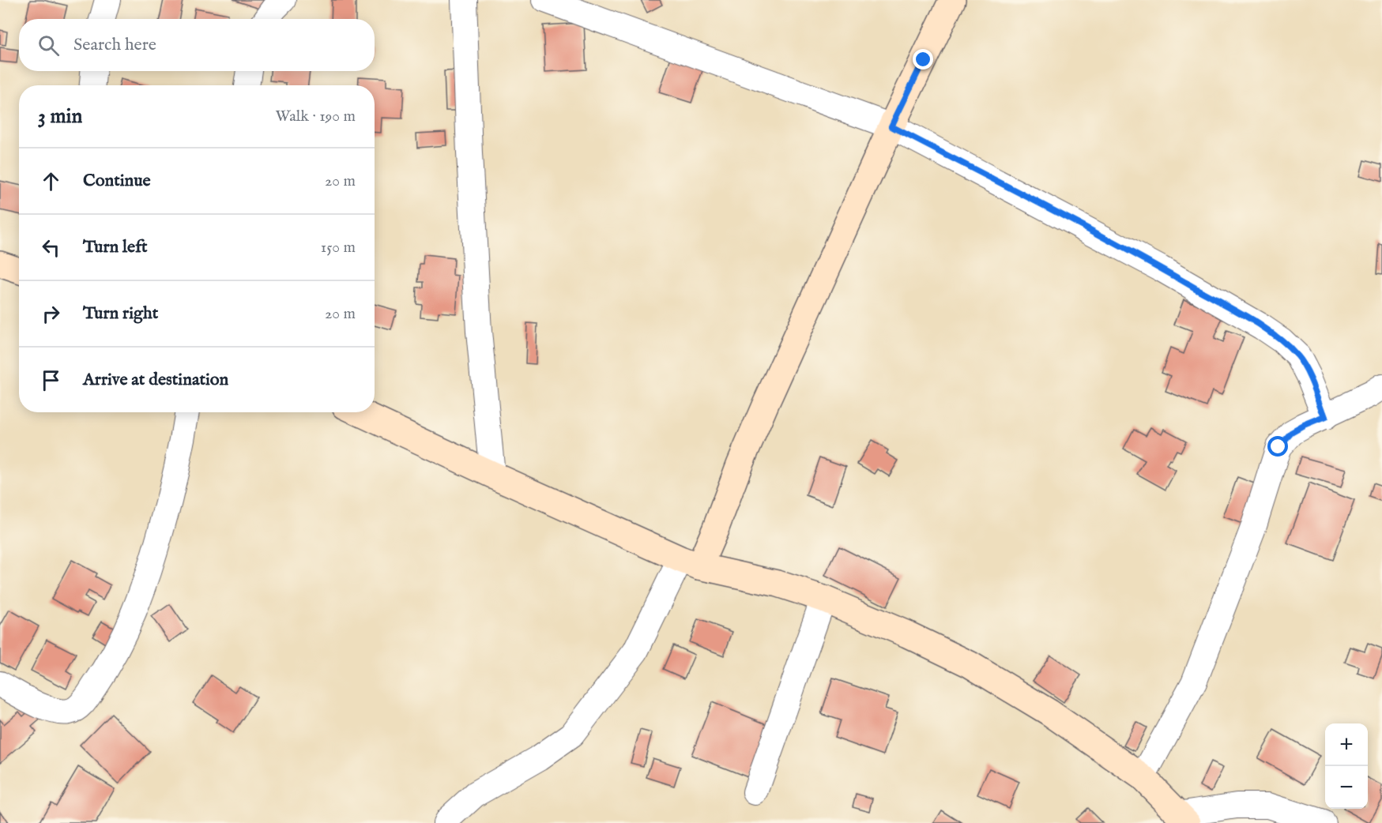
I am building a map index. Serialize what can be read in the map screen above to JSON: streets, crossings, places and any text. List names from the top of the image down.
{
  "page": {
    "search": "Search here",
    "heading": ["3 min", "Walk · 190 m"],
    "list": [
      ["Continue", "20 m"],
      ["Turn left", "150 m"],
      ["Turn right", "20 m"],
      "Arrive at destination"
    ],
    "map_buttons": ["+", "−"]
  }
}
